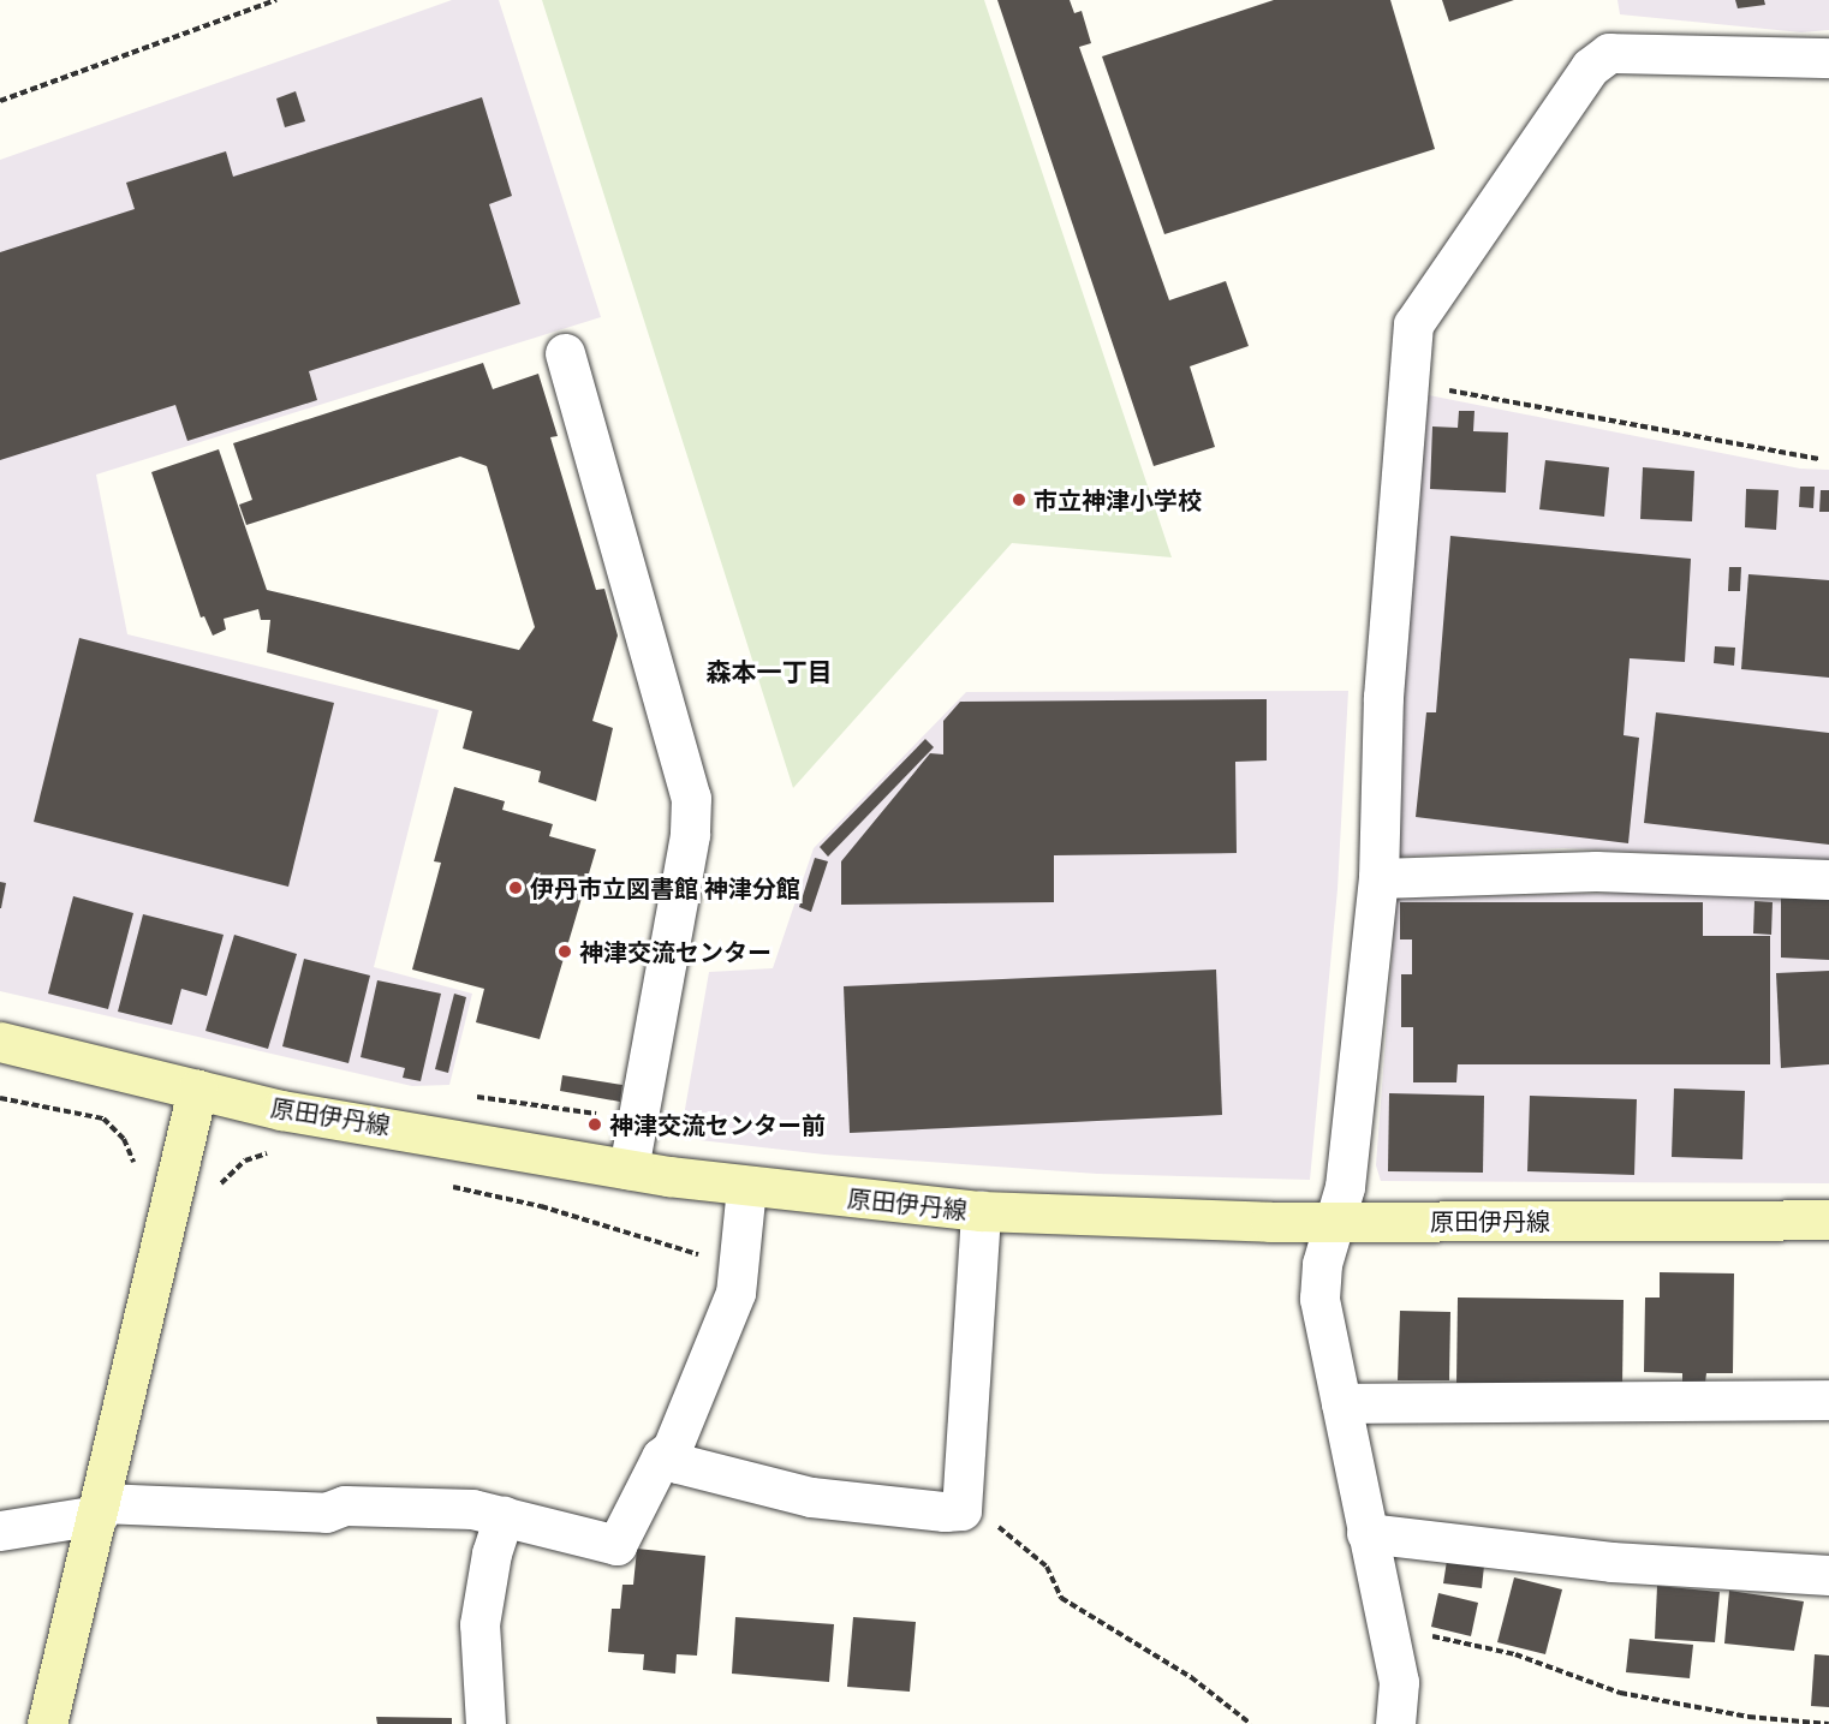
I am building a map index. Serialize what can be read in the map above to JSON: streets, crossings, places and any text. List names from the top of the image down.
{
  "streets": {
    "street": ["原田伊丹線"]
  },
  "districts": ["森本一丁目"],
  "places": [
    "市立神津小学校",
    "伊丹市立図書館 神津分館",
    "神津交流センター",
    "神津交流センター前"
  ]
}
